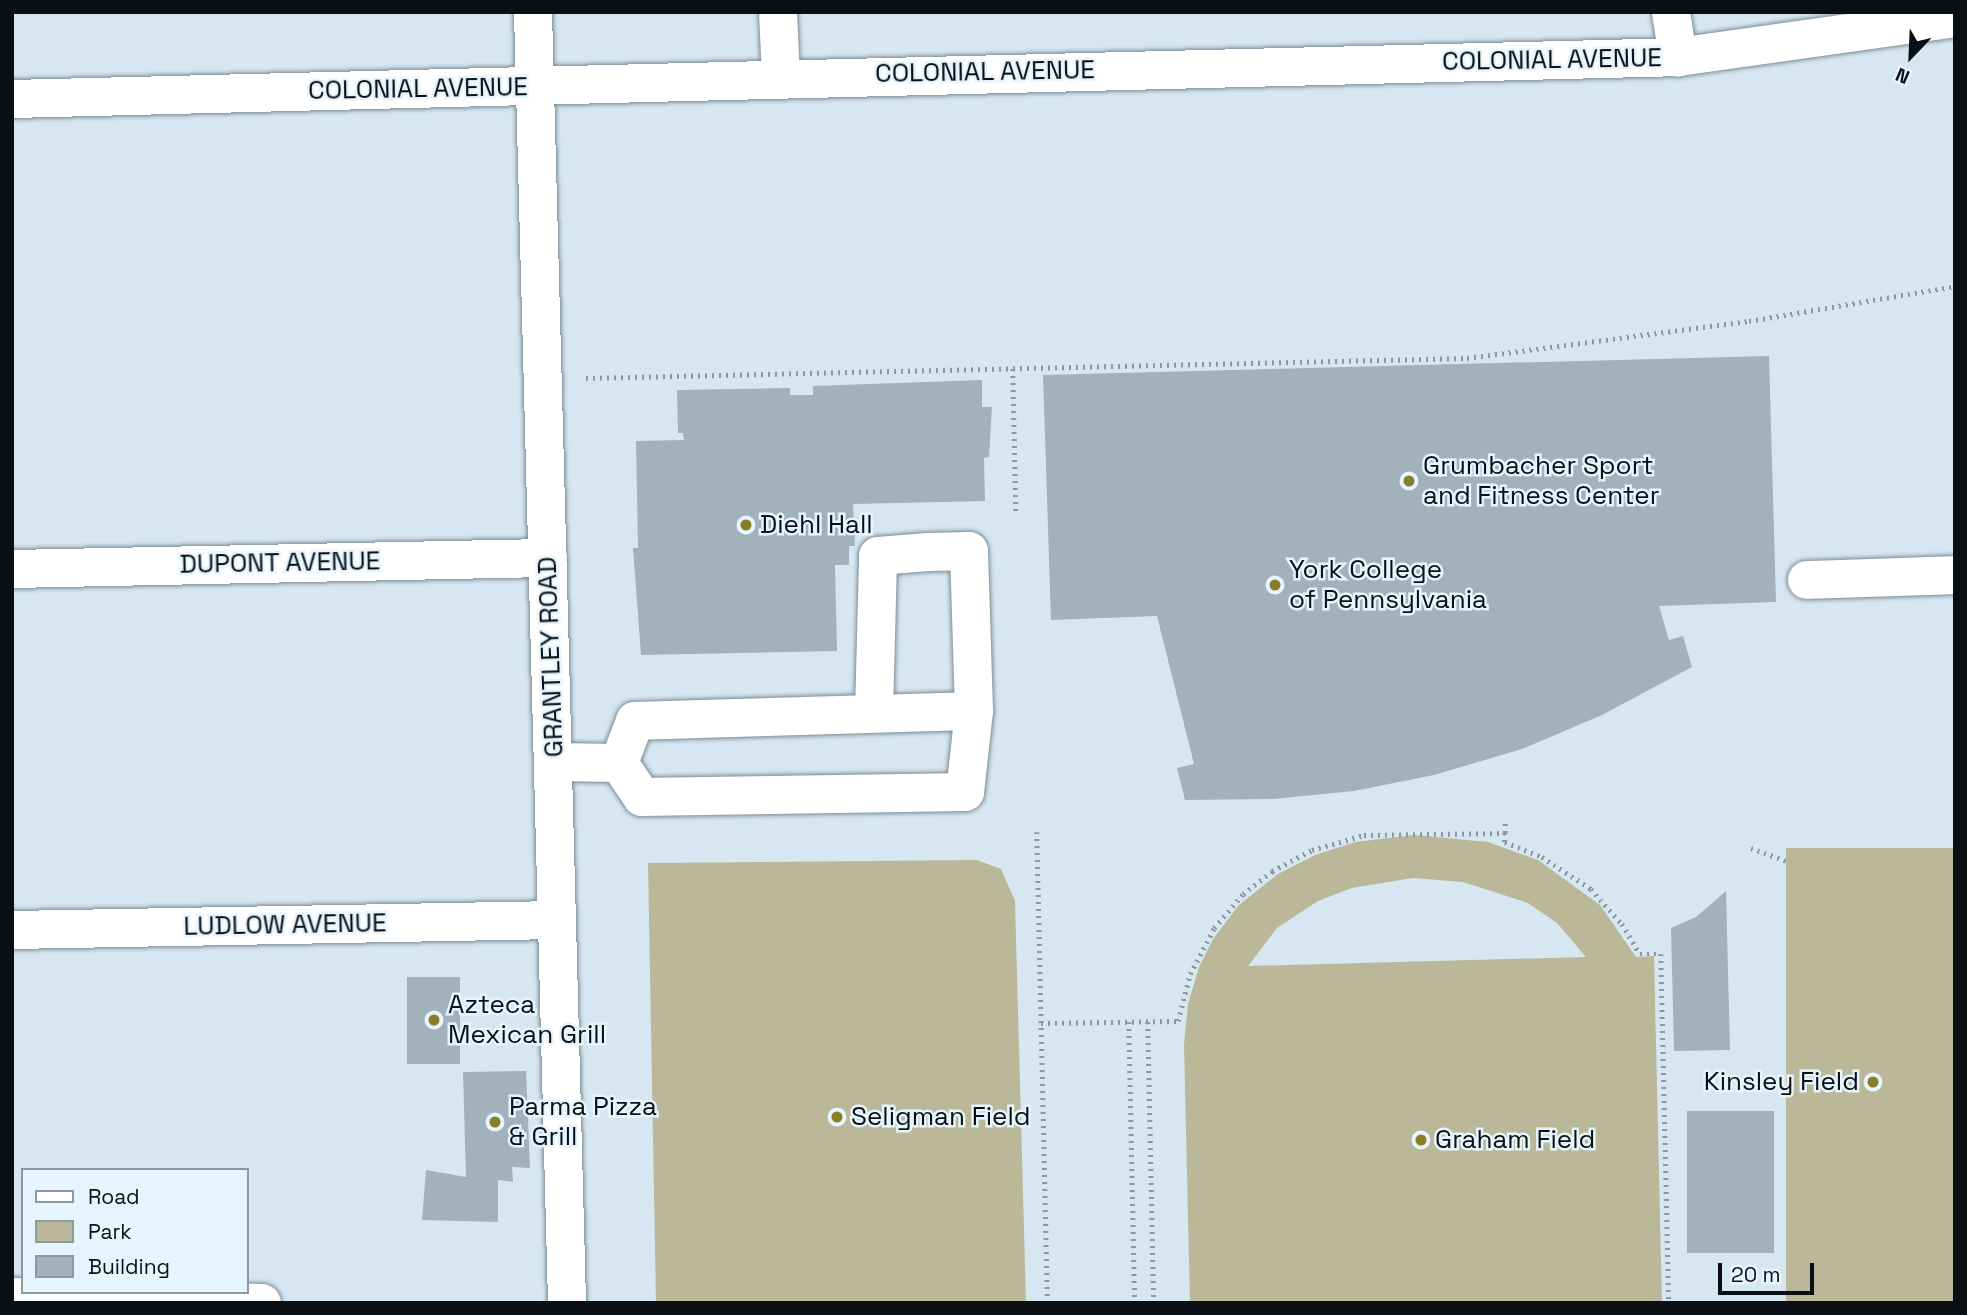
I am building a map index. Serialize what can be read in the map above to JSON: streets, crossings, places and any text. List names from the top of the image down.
{
  "streets": {
    "street": [
      "COLONIAL AVENUE",
      "DUPONT AVENUE",
      "GRANTLEY ROAD",
      "LUDLOW AVENUE"
    ]
  },
  "crossings": [
    ["COLONIAL AVENUE", "GRANTLEY ROAD"],
    ["DUPONT AVENUE", "GRANTLEY ROAD"],
    ["GRANTLEY ROAD", "LUDLOW AVENUE"]
  ],
  "places": [
    "Grumbacher Sport and Fitness Center",
    "Diehl Hall",
    "York College of Pennsylvania",
    "Azteca Mexican Grill",
    "Kinsley Field",
    "Seligman Field",
    "Parma Pizza & Grill",
    "Graham Field"
  ],
  "legend": ["Road", "Park", "Building"],
  "scale_bar": "20 m",
  "north": "bottom left"
}
